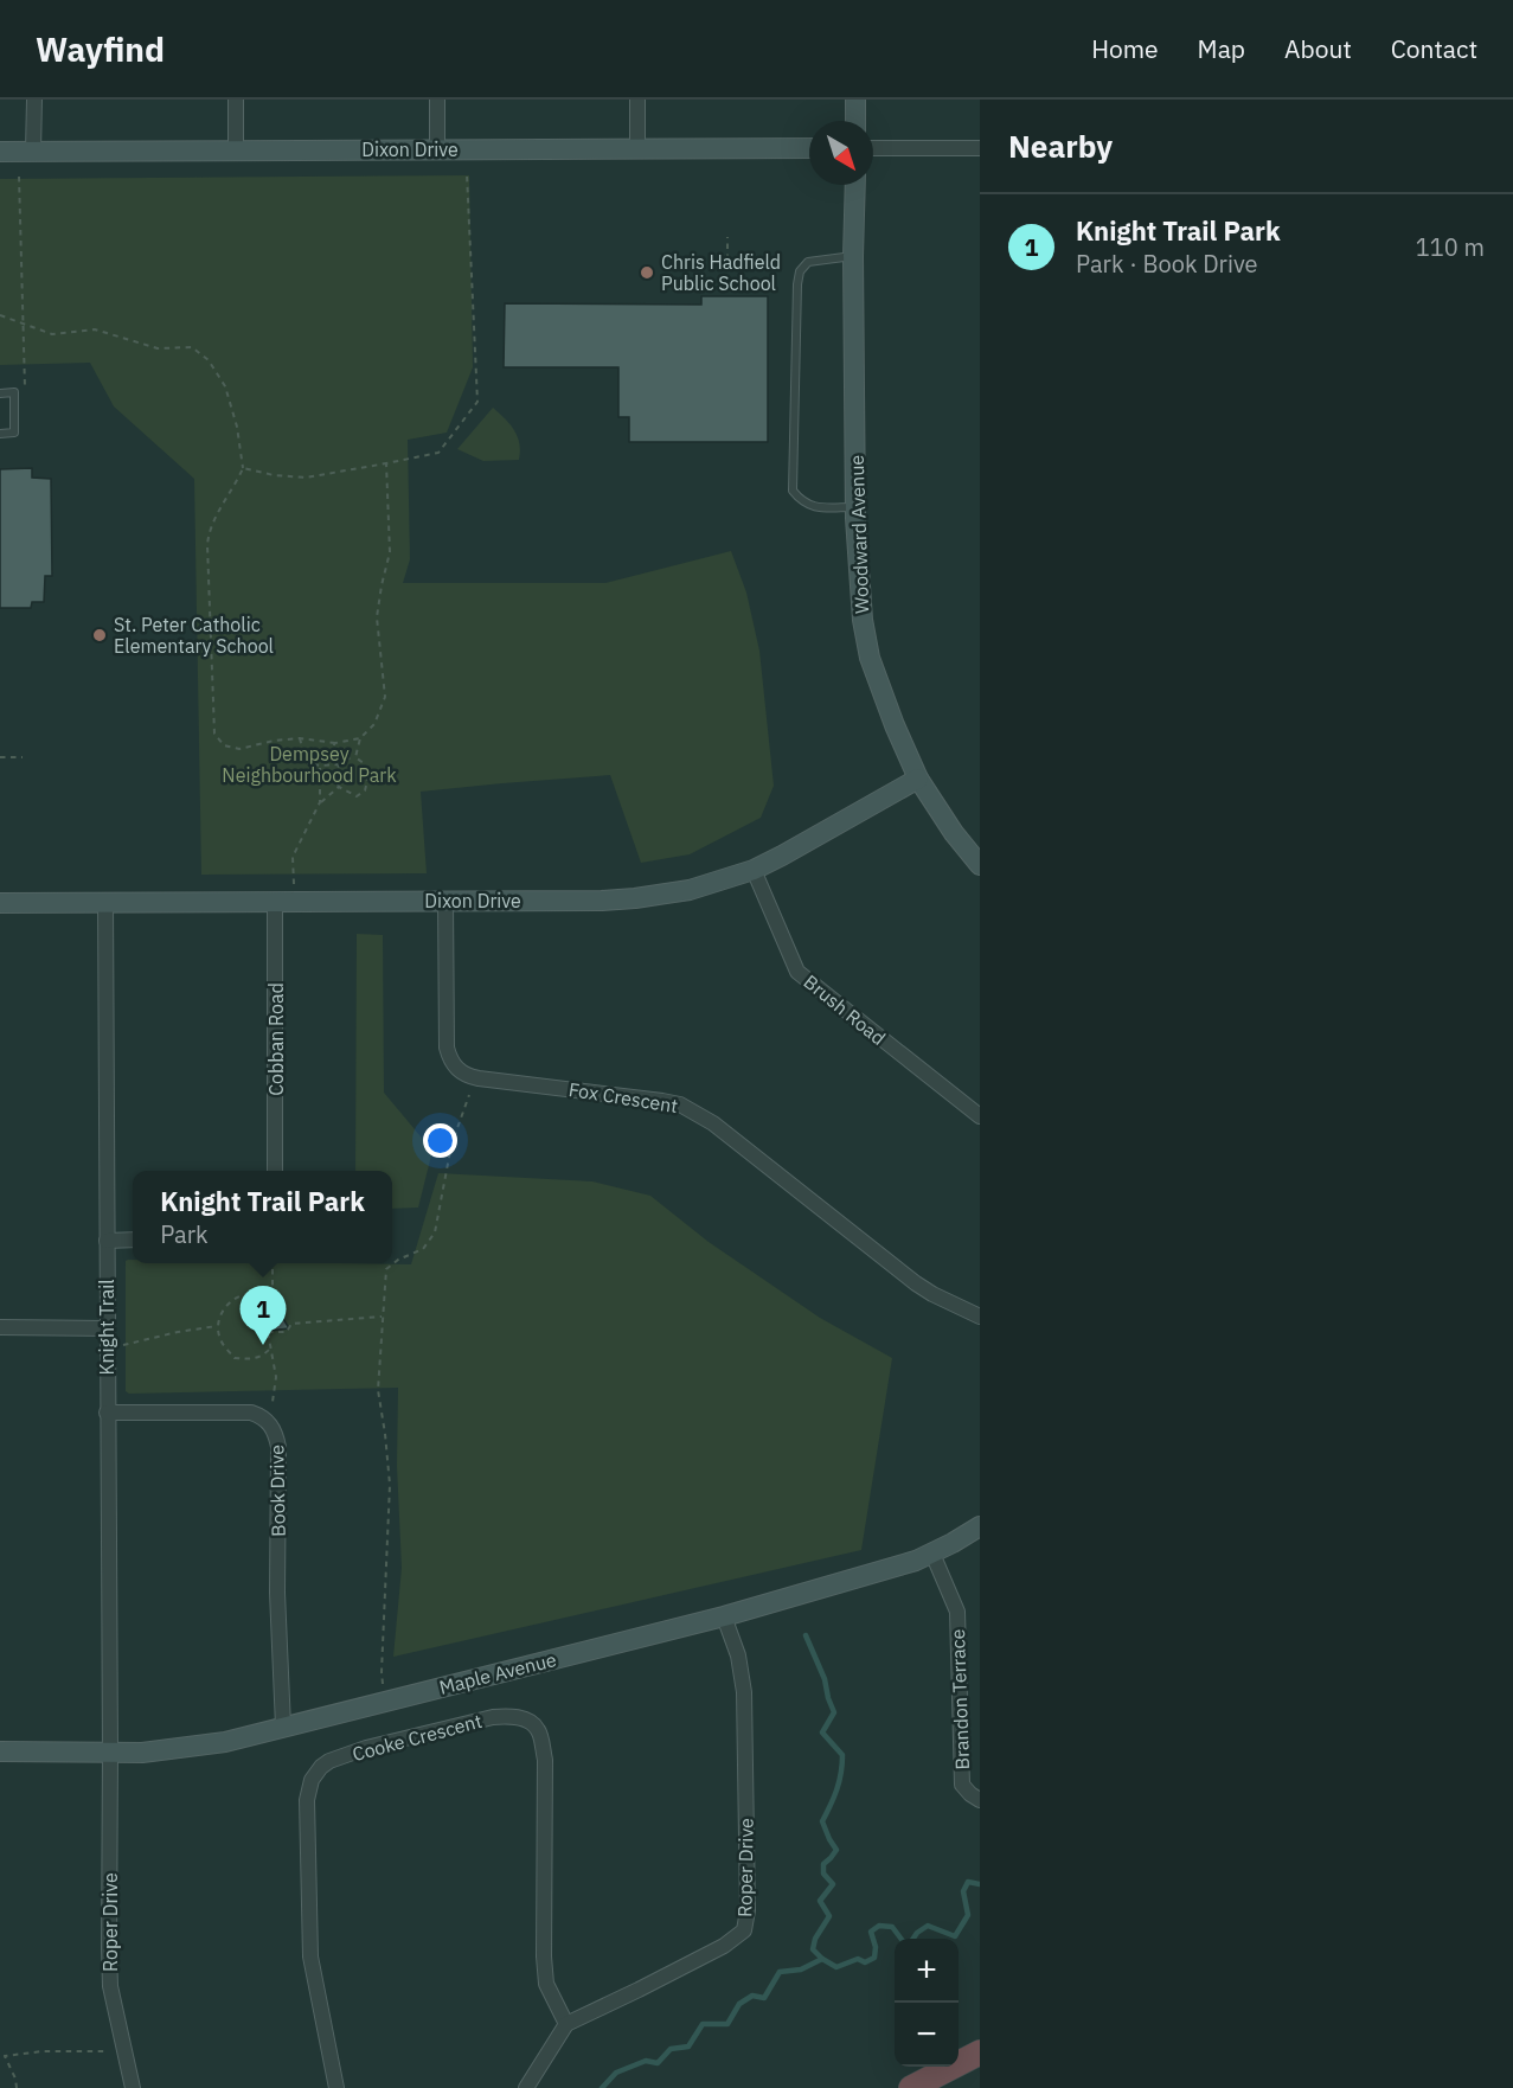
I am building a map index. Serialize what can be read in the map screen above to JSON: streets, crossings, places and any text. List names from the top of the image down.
{
  "streets": {
    "street": [
      "Dixon Drive",
      "Woodward Avenue",
      "Brush Road",
      "Cobban Road",
      "Fox Crescent",
      "Knight Trail",
      "Book Drive",
      "Maple Avenue",
      "Brandon Terrace",
      "Cooke Crescent",
      "Roper Drive"
    ]
  },
  "crossings": [
    ["Dixon Drive", "Woodward Avenue"],
    ["Dixon Drive", "Brush Road"],
    ["Dixon Drive", "Cobban Road"],
    ["Dixon Drive", "Fox Crescent"],
    ["Dixon Drive", "Knight Trail"],
    ["Knight Trail", "Book Drive"],
    ["Knight Trail", "Maple Avenue"],
    ["Knight Trail", "Roper Drive"],
    ["Book Drive", "Maple Avenue"],
    ["Maple Avenue", "Brandon Terrace"],
    ["Maple Avenue", "Roper Drive"],
    ["Cooke Crescent", "Roper Drive"]
  ],
  "parks": ["Dempsey Neighbourhood Park"],
  "places": ["Chris Hadfield Public School", "St. Peter Catholic Elementary School"],
  "north": "bottom right",
  "page": {
    "header": "Wayfind",
    "nav": [
      "Home",
      "Map",
      "About",
      "Contact"
    ],
    "heading": "Nearby",
    "list": [
      {
        "mark": "1",
        "name": "Knight Trail Park",
        "note": "Park · Book Drive",
        "value": "110 m"
      }
    ],
    "popup": ["Knight Trail Park", "Park"],
    "pins": "1",
    "map_buttons": ["+", "−"]
  }
}
